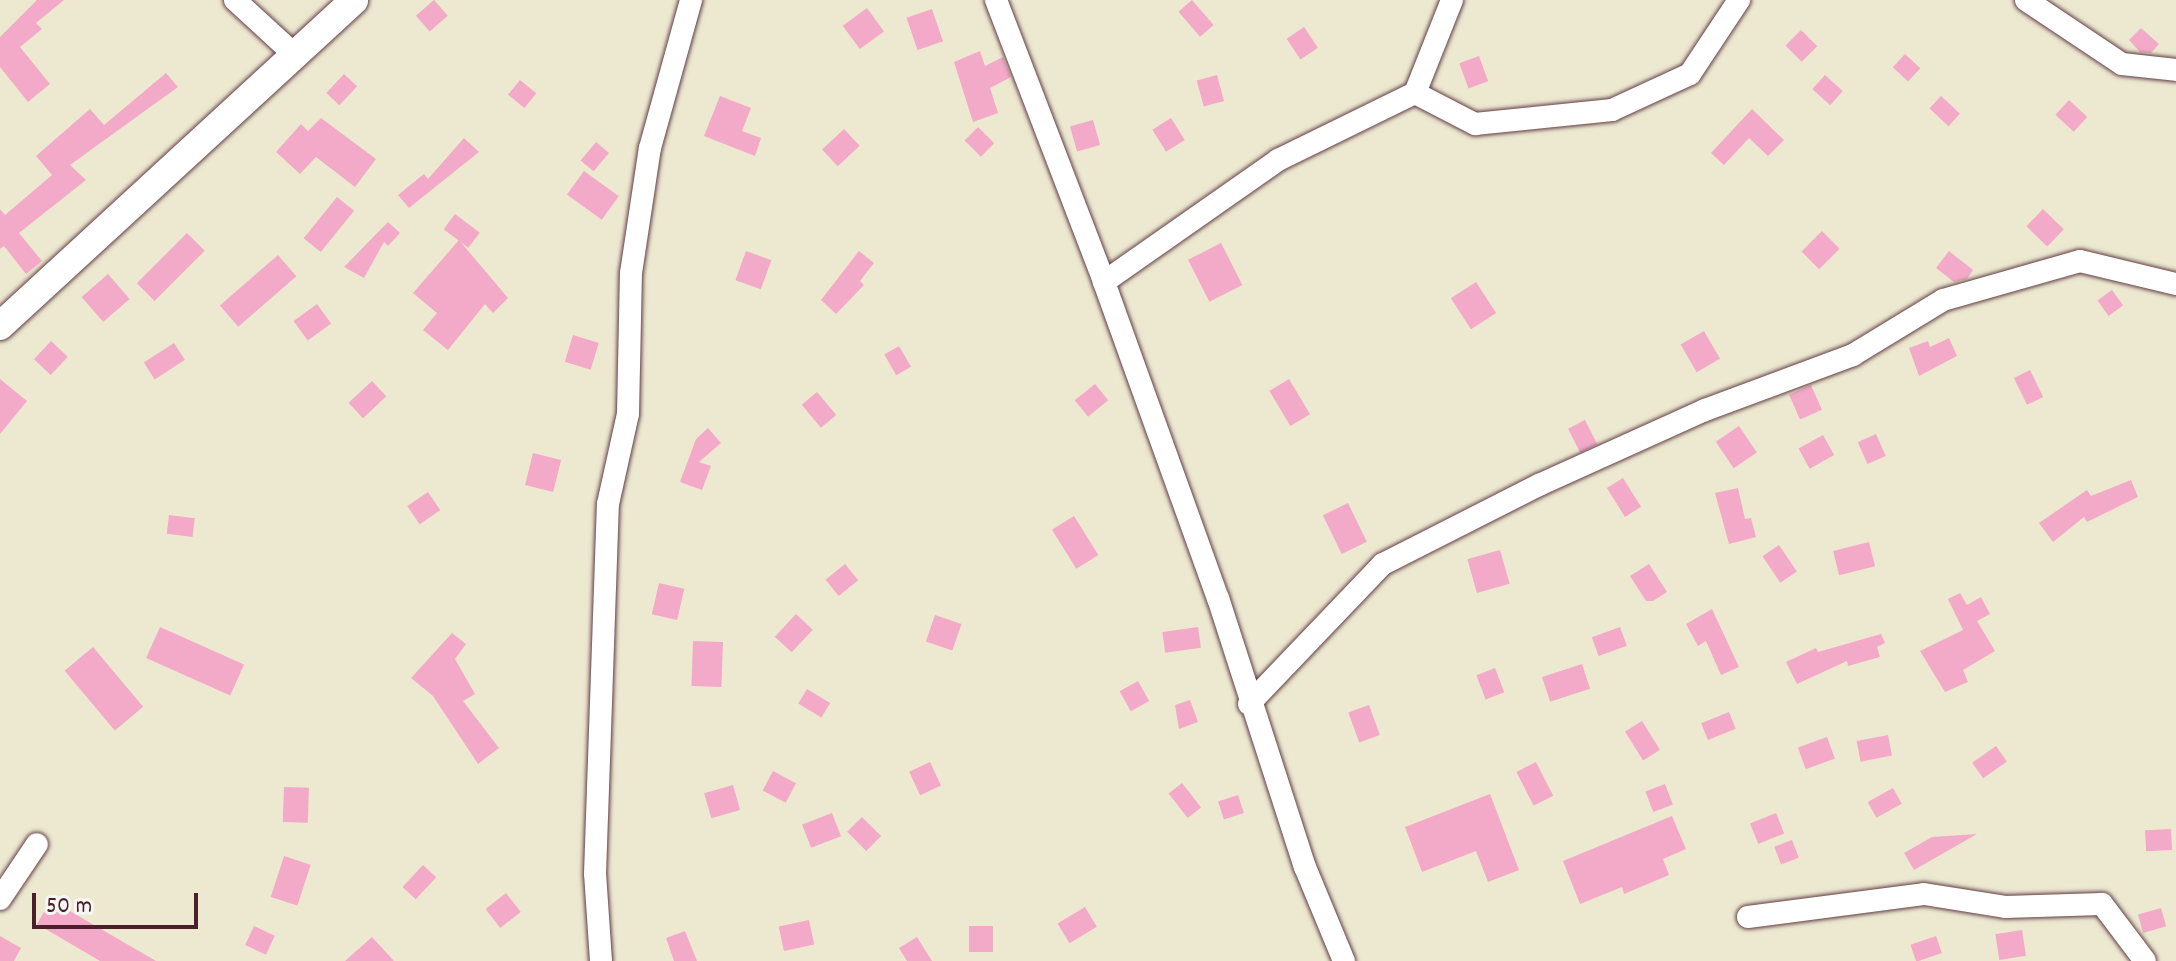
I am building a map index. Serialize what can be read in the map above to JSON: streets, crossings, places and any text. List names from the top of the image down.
{
  "scale_bar": "50 m"
}
